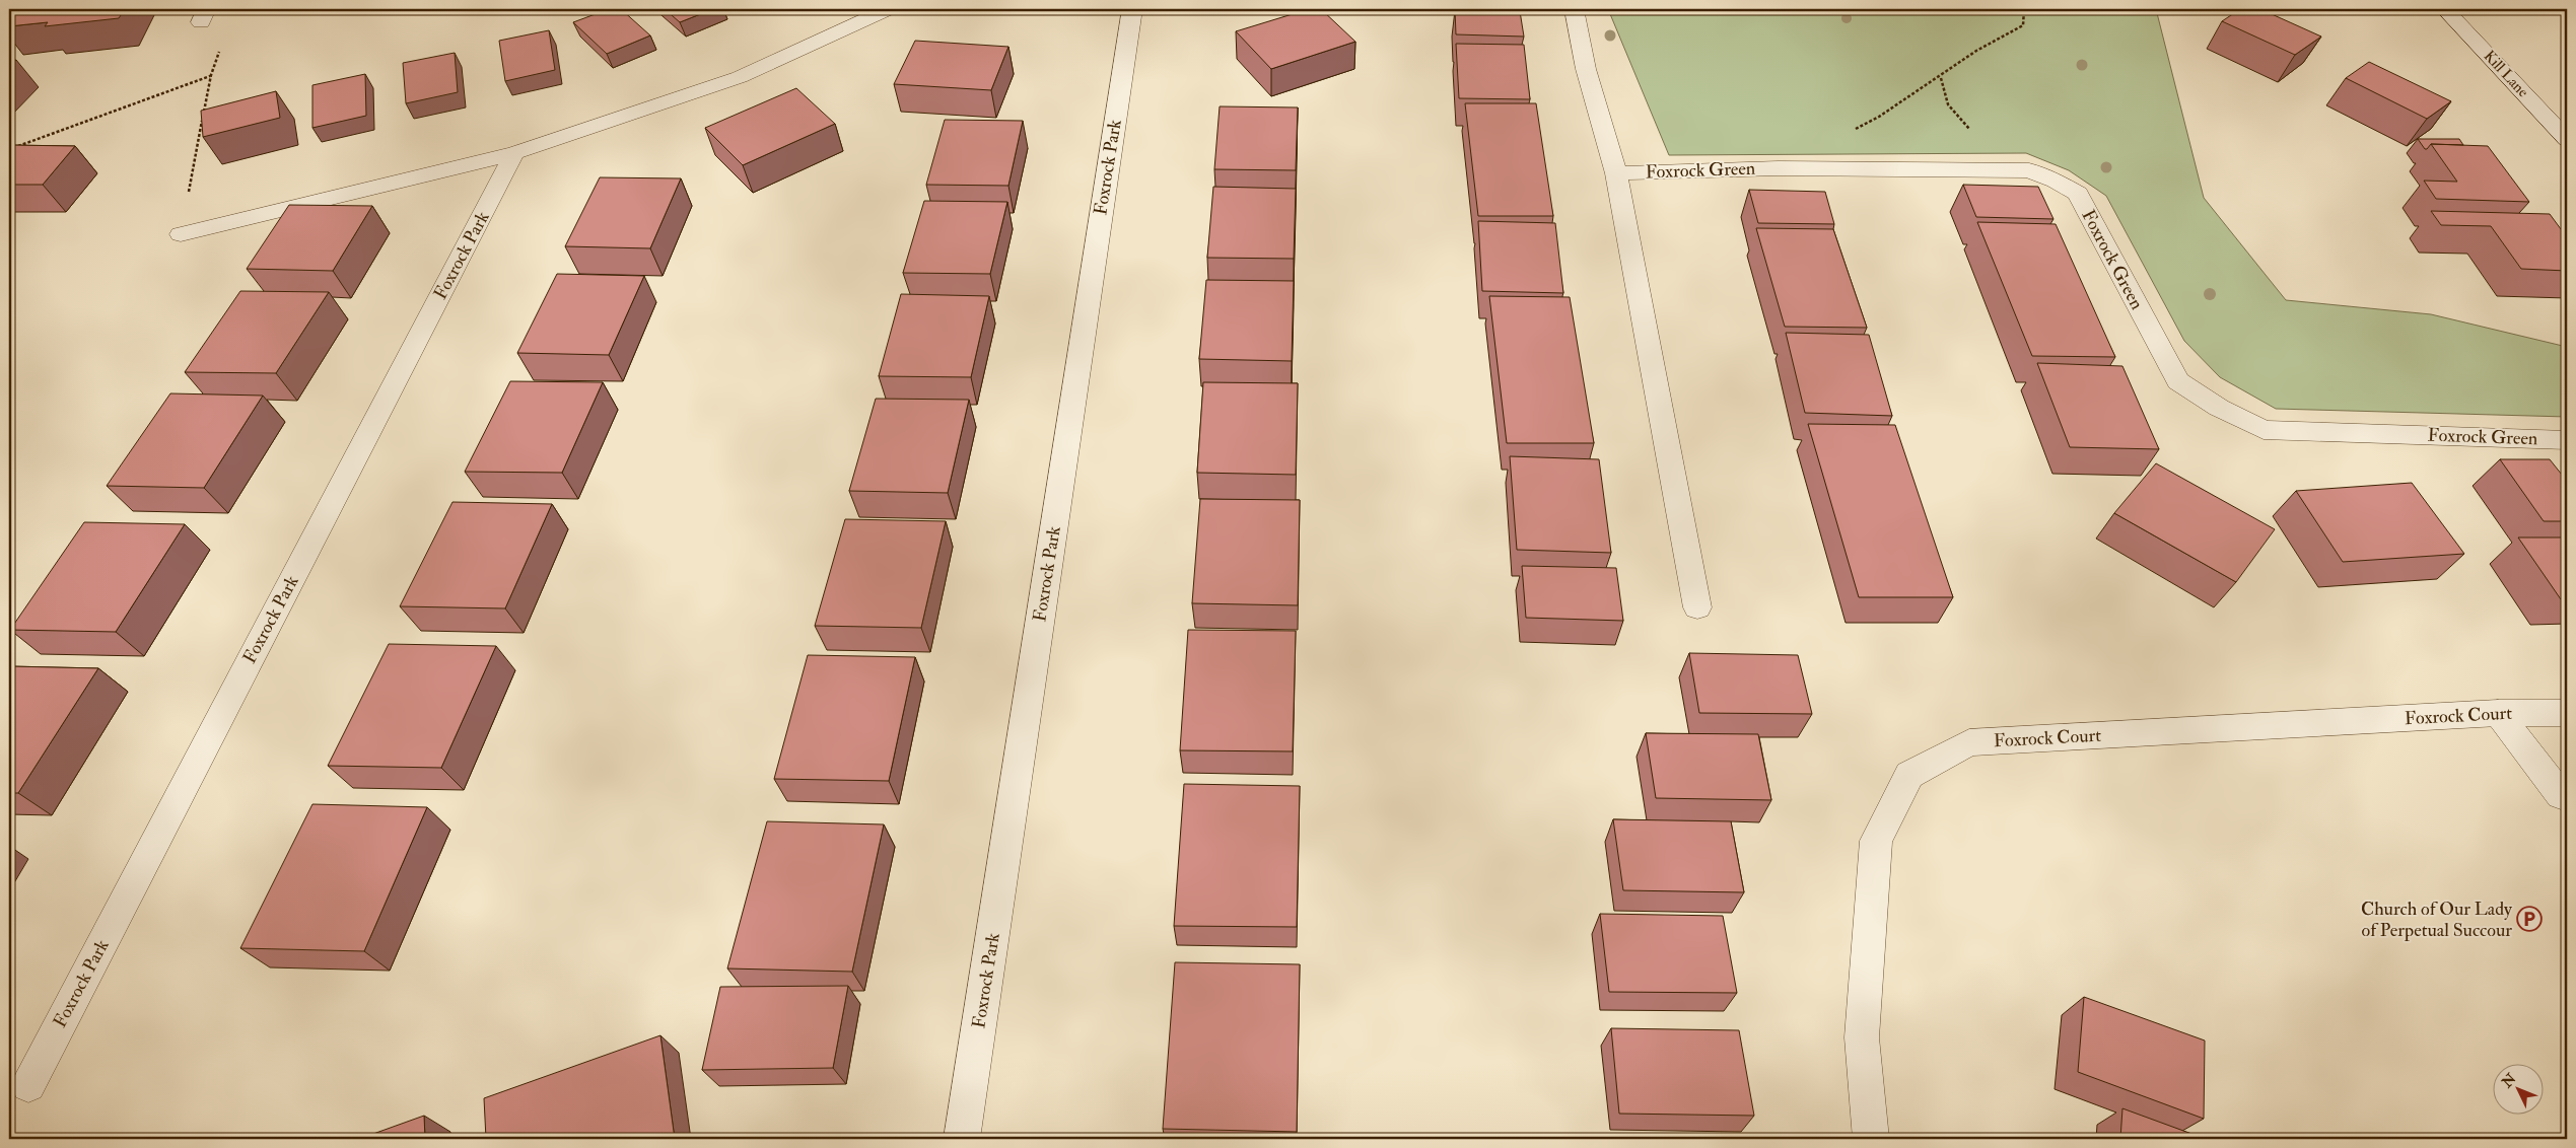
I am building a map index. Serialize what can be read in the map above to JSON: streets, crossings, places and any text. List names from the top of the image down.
{
  "streets": {
    "street": [
      "Kill Lane",
      "Foxrock Park",
      "Foxrock Green",
      "Foxrock Court"
    ]
  },
  "places": {
    "parking": ["Church of Our Lady of Perpetual Succour"]
  },
  "north": "top left"
}
